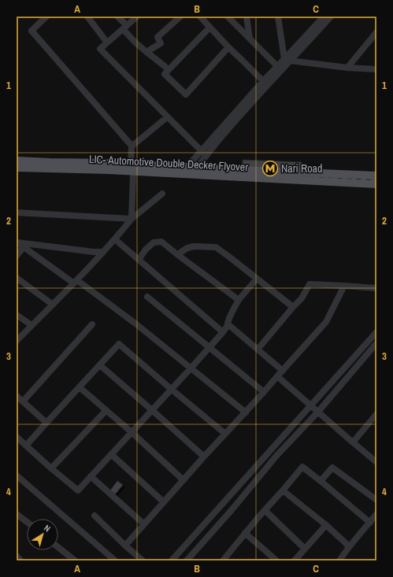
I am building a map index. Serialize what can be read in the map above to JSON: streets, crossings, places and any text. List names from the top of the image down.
{
  "streets": {
    "main road": ["LIC- Automotive Double Decker Flyover"]
  },
  "places": {
    "metro station": ["Nari Road"]
  },
  "north": "top right",
  "grid": {
    "columns": ["A", "B", "C"],
    "rows": [
      "1",
      "2",
      "3",
      "4"
    ]
  }
}
